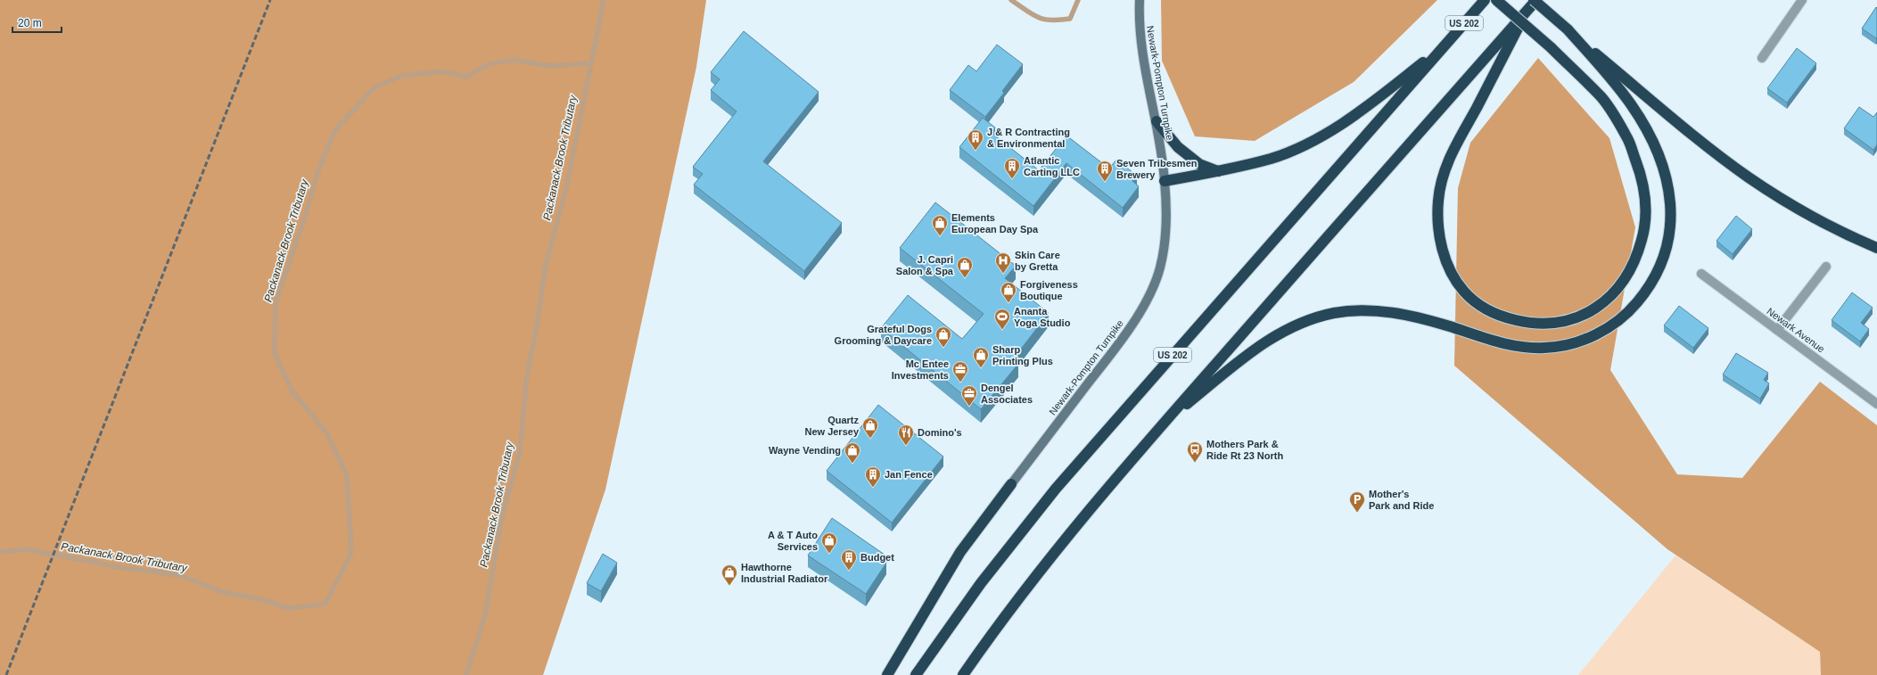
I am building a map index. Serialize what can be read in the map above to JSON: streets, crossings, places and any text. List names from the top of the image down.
{
  "streets": {
    "highway": ["US 202"],
    "main road": ["Newark-Pompton Turnpike"],
    "street": ["Newark Avenue"]
  },
  "water": ["Packanack Brook Tributary"],
  "places": {
    "building": [
      "J & R Contracting & Environmental",
      "Atlantic Carting LLC",
      "Seven Tribesmen Brewery",
      "Jan Fence",
      "Budget"
    ],
    "shop": [
      "Elements European Day Spa",
      "J. Capri Salon & Spa",
      "Forgiveness Boutique",
      "Grateful Dogs Grooming & Daycare",
      "Sharp Printing Plus",
      "Quartz New Jersey",
      "Wayne Vending",
      "A & T Auto Services",
      "Hawthorne Industrial Radiator"
    ],
    "hospital": ["Skin Care by Gretta"],
    "sports": ["Ananta Yoga Studio"],
    "office": ["Mc Entee Investments", "Dengel Associates"],
    "restaurant": ["Domino's"],
    "bus stop": ["Mothers Park & Ride Rt 23 North"],
    "parking": ["Mother's Park and Ride"]
  },
  "scale_bar": "20 m"
}
